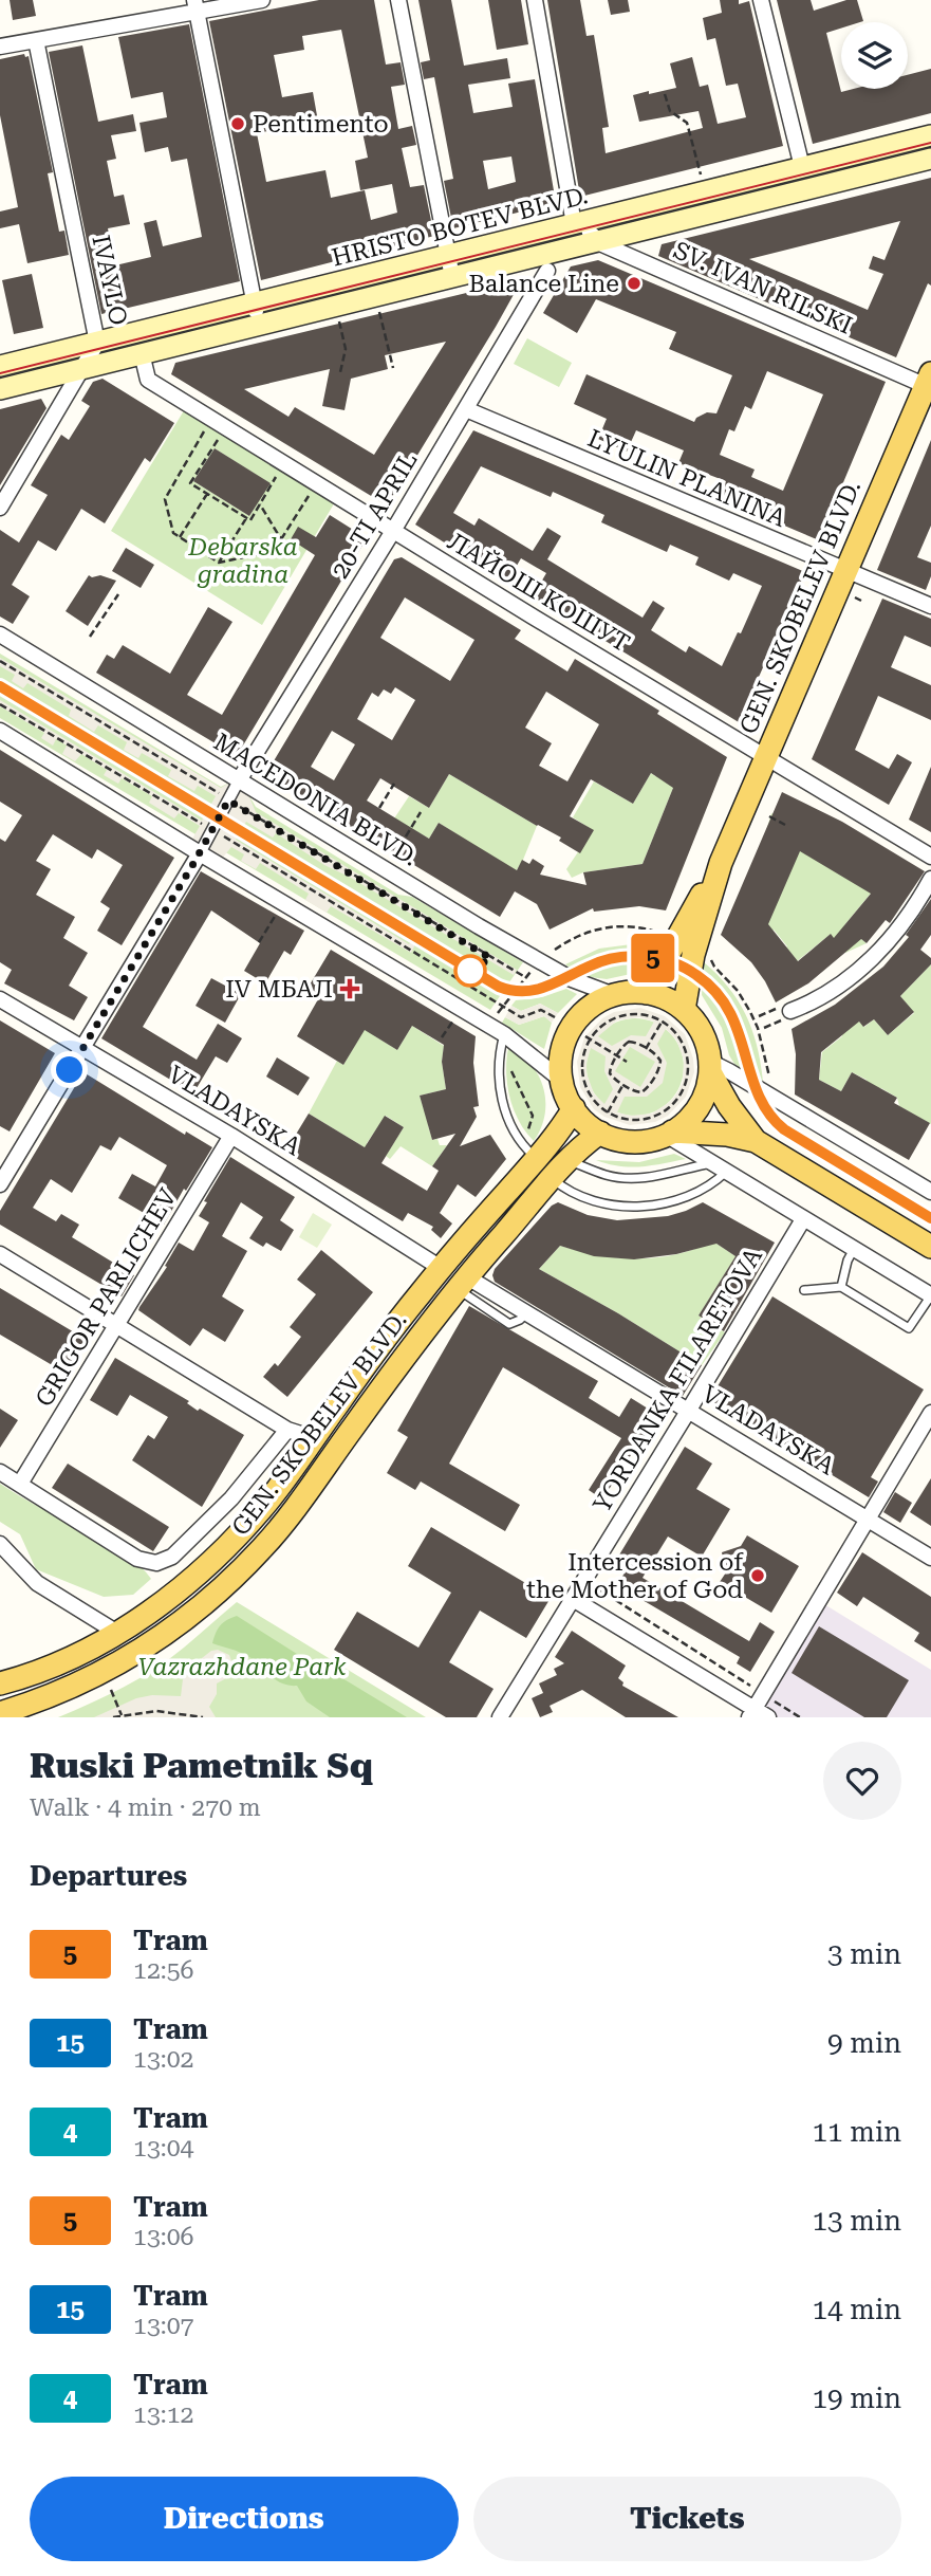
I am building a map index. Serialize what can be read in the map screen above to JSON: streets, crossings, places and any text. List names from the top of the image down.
{
  "streets": {
    "main road": ["HRISTO BOTEV BLVD.", "GEN. SKOBELEV BLVD."],
    "street": [
      "IVAYLO",
      "SV. IVAN RILSKI",
      "LYULIN PLANINA",
      "20-TI APRIL",
      "ЛАЙОШ КОШУТ",
      "MACEDONIA BLVD.",
      "VLADAYSKA",
      "GRIGOR PARLICHEV",
      "YORDANKA FILARETOVA"
    ]
  },
  "crossings": [
    ["HRISTO BOTEV BLVD.", "IVAYLO"],
    ["HRISTO BOTEV BLVD.", "SV. IVAN RILSKI"],
    ["HRISTO BOTEV BLVD.", "ЛАЙОШ КОШУТ"],
    ["SV. IVAN RILSKI", "GEN. SKOBELEV BLVD."],
    ["LYULIN PLANINA", "20-TI APRIL"],
    ["LYULIN PLANINA", "GEN. SKOBELEV BLVD."],
    ["20-TI APRIL", "ЛАЙОШ КОШУТ"],
    ["20-TI APRIL", "MACEDONIA BLVD."],
    ["ЛАЙОШ КОШУТ", "GEN. SKOBELEV BLVD."],
    ["GEN. SKOBELEV BLVD.", "VLADAYSKA"],
    ["GEN. SKOBELEV BLVD.", "GRIGOR PARLICHEV"],
    ["VLADAYSKA", "GRIGOR PARLICHEV"],
    ["VLADAYSKA", "YORDANKA FILARETOVA"]
  ],
  "parks": ["Debarska gradina", "Vazrazhdane Park"],
  "places": {
    "other": ["Pentimento", "Balance Line", "Intercession of the Mother of God"],
    "health": ["IV МБАЛ"]
  },
  "lines": ["tram line 5"],
  "page": {
    "on_map": "5",
    "heading": [
      ["Ruski Pametnik Sq", "Walk · 4 min · 270 m"],
      "Departures"
    ],
    "list": [
      {
        "mark": "5",
        "name": "Tram",
        "note": "12:56",
        "value": "3 min"
      },
      {
        "mark": "15",
        "name": "Tram",
        "note": "13:02",
        "value": "9 min"
      },
      {
        "mark": "4",
        "name": "Tram",
        "note": "13:04",
        "value": "11 min"
      },
      {
        "mark": "5",
        "name": "Tram",
        "note": "13:06",
        "value": "13 min"
      },
      {
        "mark": "15",
        "name": "Tram",
        "note": "13:07",
        "value": "14 min"
      },
      {
        "mark": "4",
        "name": "Tram",
        "note": "13:12",
        "value": "19 min"
      }
    ],
    "buttons": ["Directions", "Tickets"]
  }
}
